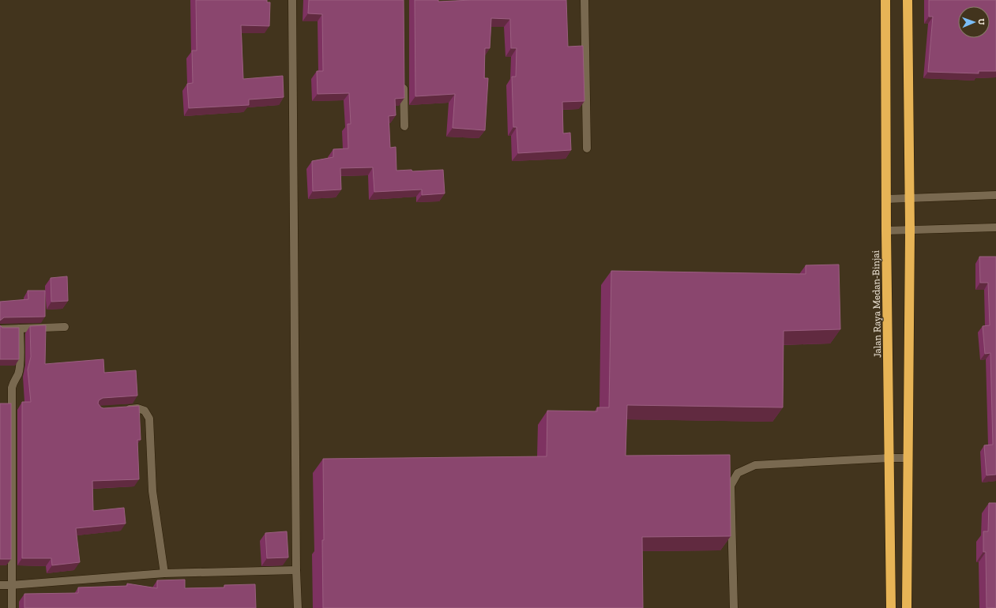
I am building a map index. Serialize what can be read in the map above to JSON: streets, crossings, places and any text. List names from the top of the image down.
{
  "streets": {
    "highway": ["Jalan Raya Medan-Binjai"]
  },
  "north": "right"
}
